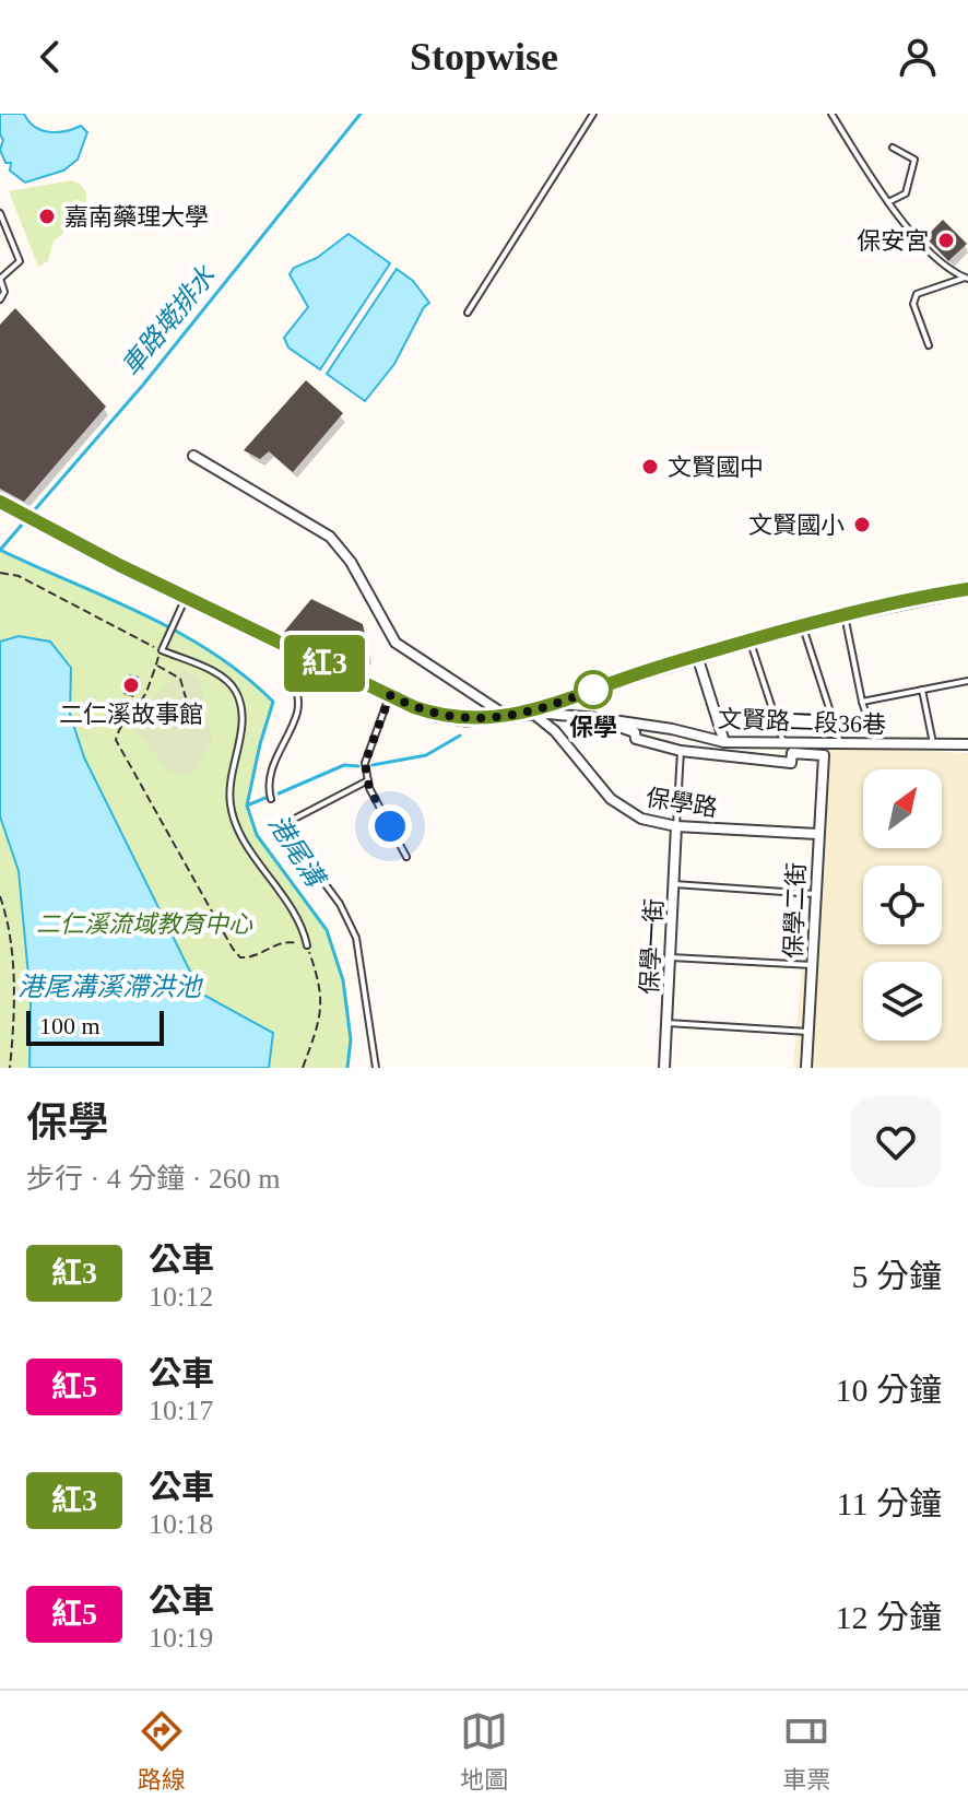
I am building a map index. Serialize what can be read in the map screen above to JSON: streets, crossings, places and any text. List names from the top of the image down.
{
  "streets": {
    "street": [
      "文賢路二段36巷",
      "保學路",
      "保學二街",
      "保學一街"
    ]
  },
  "crossings": [
    ["文賢路二段36巷", "保學路"],
    ["保學路", "保學二街"],
    ["保學路", "保學一街"]
  ],
  "water": ["車路墘排水", "港尾溝", "港尾溝溪滯洪池"],
  "parks": ["二仁溪流域教育中心"],
  "places": [
    "嘉南藥理大學",
    "保安宮",
    "文賢國中",
    "文賢國小",
    "二仁溪故事館",
    "保學"
  ],
  "lines": ["bus line 紅3"],
  "scale_bar": "100 m",
  "north": "top right",
  "page": {
    "header": "Stopwise",
    "on_map": "紅3",
    "scale": "100 m",
    "heading": ["保學", "步行 · 4 分鐘 · 260 m"],
    "list": [
      {
        "mark": "紅3",
        "name": "公車",
        "note": "10:12",
        "value": "5 分鐘"
      },
      {
        "mark": "紅5",
        "name": "公車",
        "note": "10:17",
        "value": "10 分鐘"
      },
      {
        "mark": "紅3",
        "name": "公車",
        "note": "10:18",
        "value": "11 分鐘"
      },
      {
        "mark": "紅5",
        "name": "公車",
        "note": "10:19",
        "value": "12 分鐘"
      }
    ],
    "tabs": ["路線", "地圖", "車票"]
  }
}
